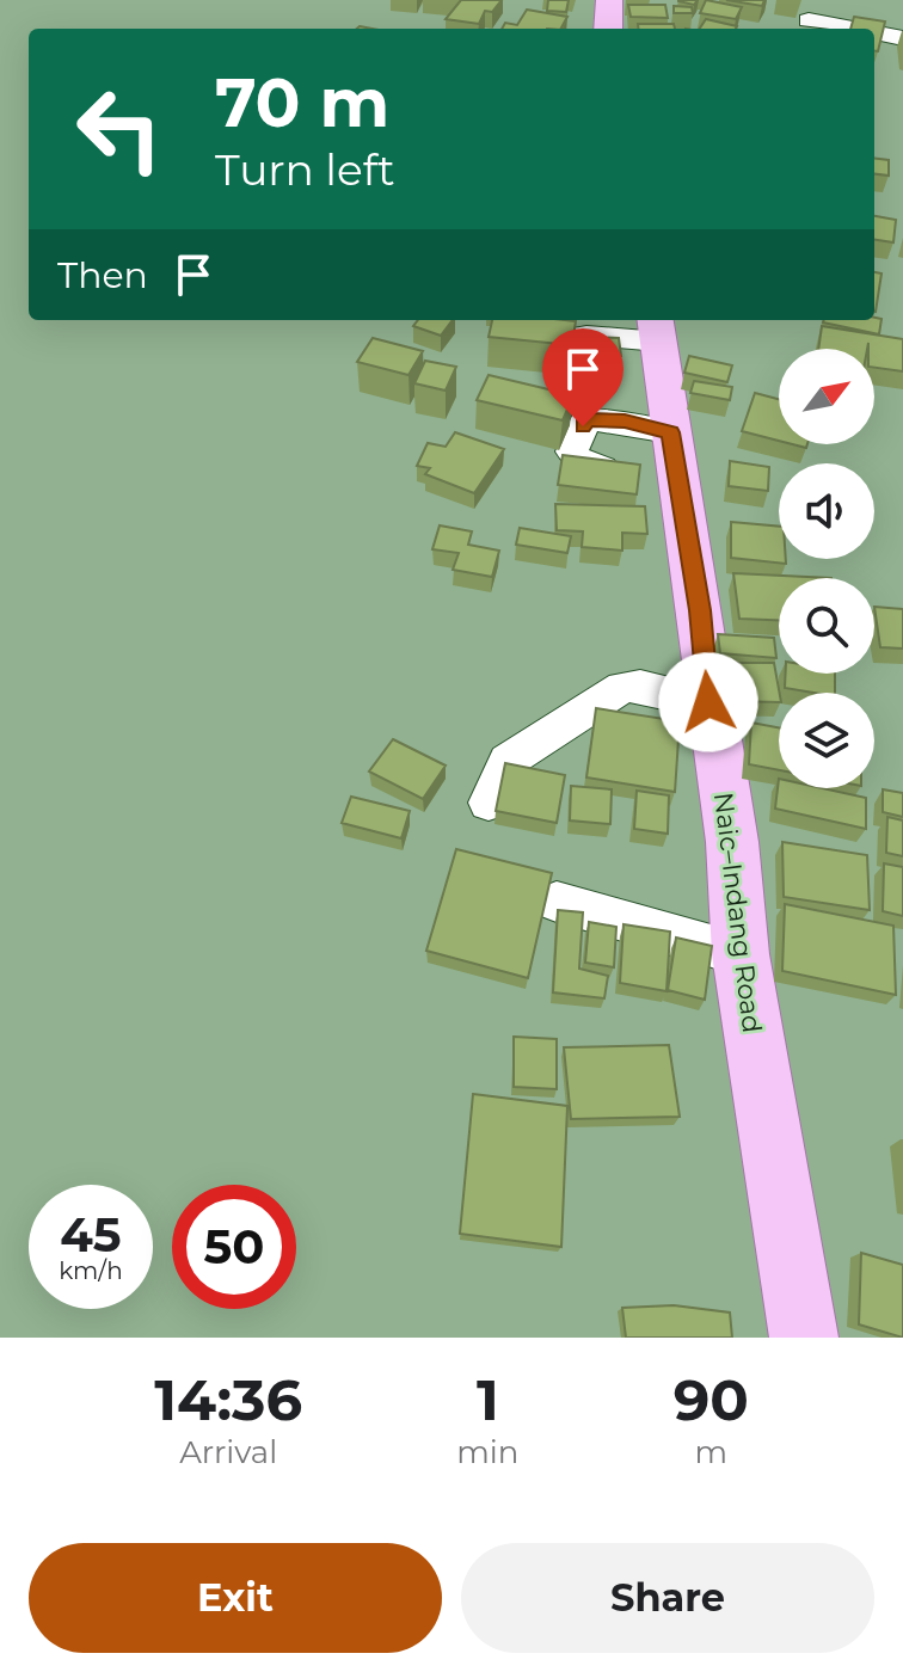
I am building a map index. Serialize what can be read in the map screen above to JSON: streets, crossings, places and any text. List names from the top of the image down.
{
  "streets": {
    "main road": ["Naic–Indang Road"]
  },
  "north": "top right",
  "page": {
    "turn": ["70 m", "Turn left"],
    "then": "Then",
    "speed": "45 km/h",
    "limit": "50",
    "eta": [
      "14:36",
      "Arrival",
      "1",
      "min",
      "90",
      "m"
    ],
    "buttons": ["Exit", "Share"]
  }
}
